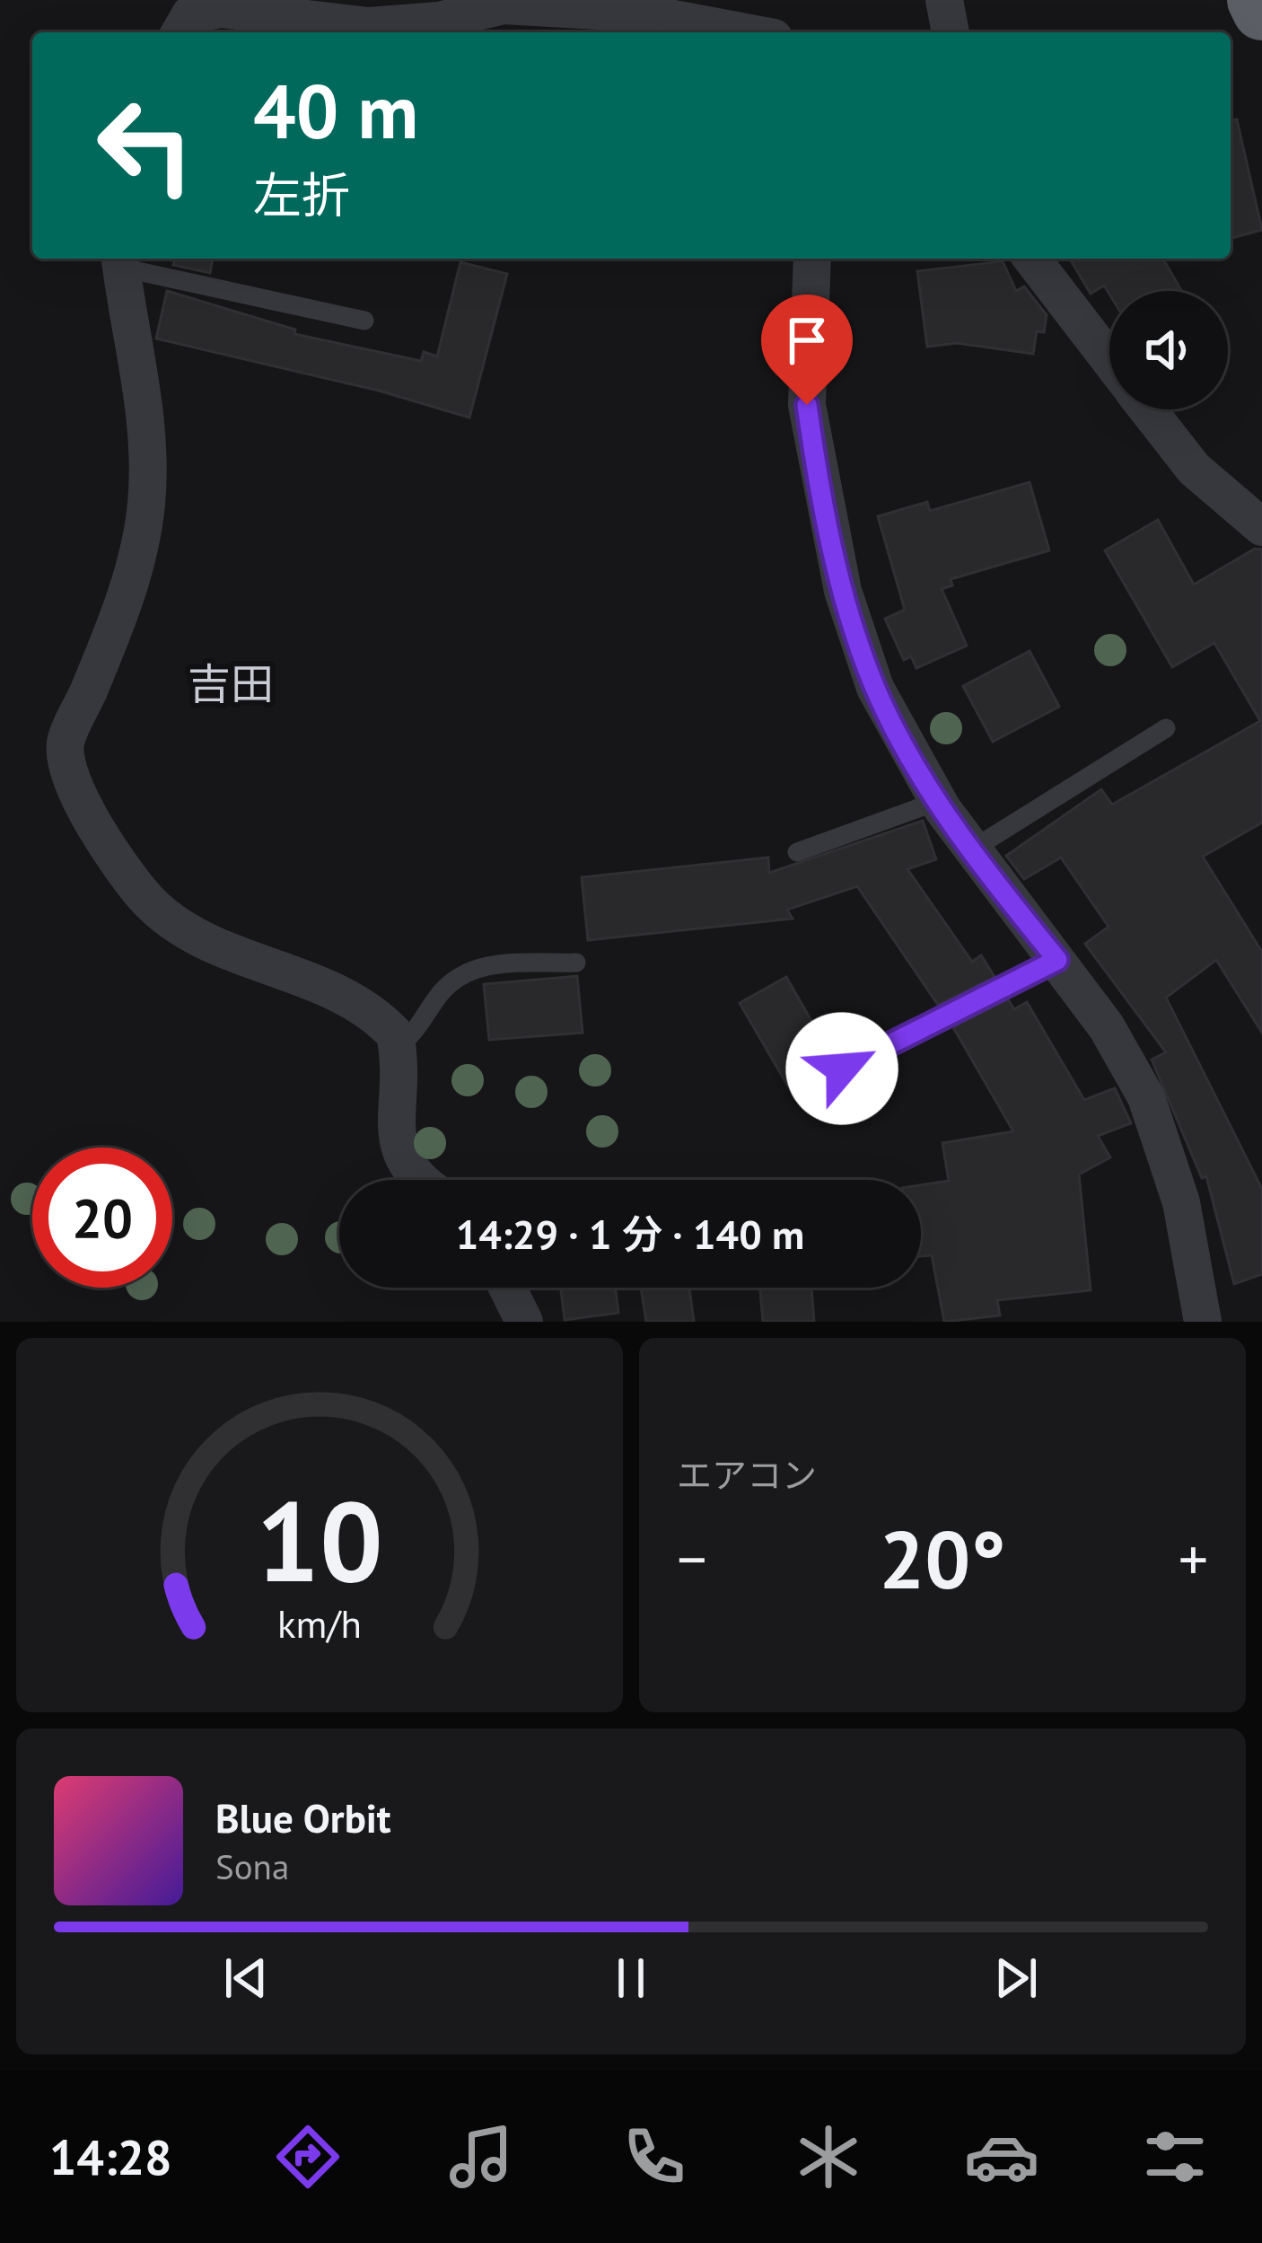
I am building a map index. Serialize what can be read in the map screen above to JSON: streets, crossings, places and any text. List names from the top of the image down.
{
  "districts": ["吉田"],
  "page": {
    "turn": ["40 m", "左折"],
    "limit": "20",
    "trip": "14:29 · 1 分 · 140 m",
    "tile": "エアコン",
    "heat": ["−", "20°", "+"],
    "song": ["Blue Orbit", "Sona"],
    "tabs": "14:28",
    "gauge": ["10", "km/h"]
  }
}
